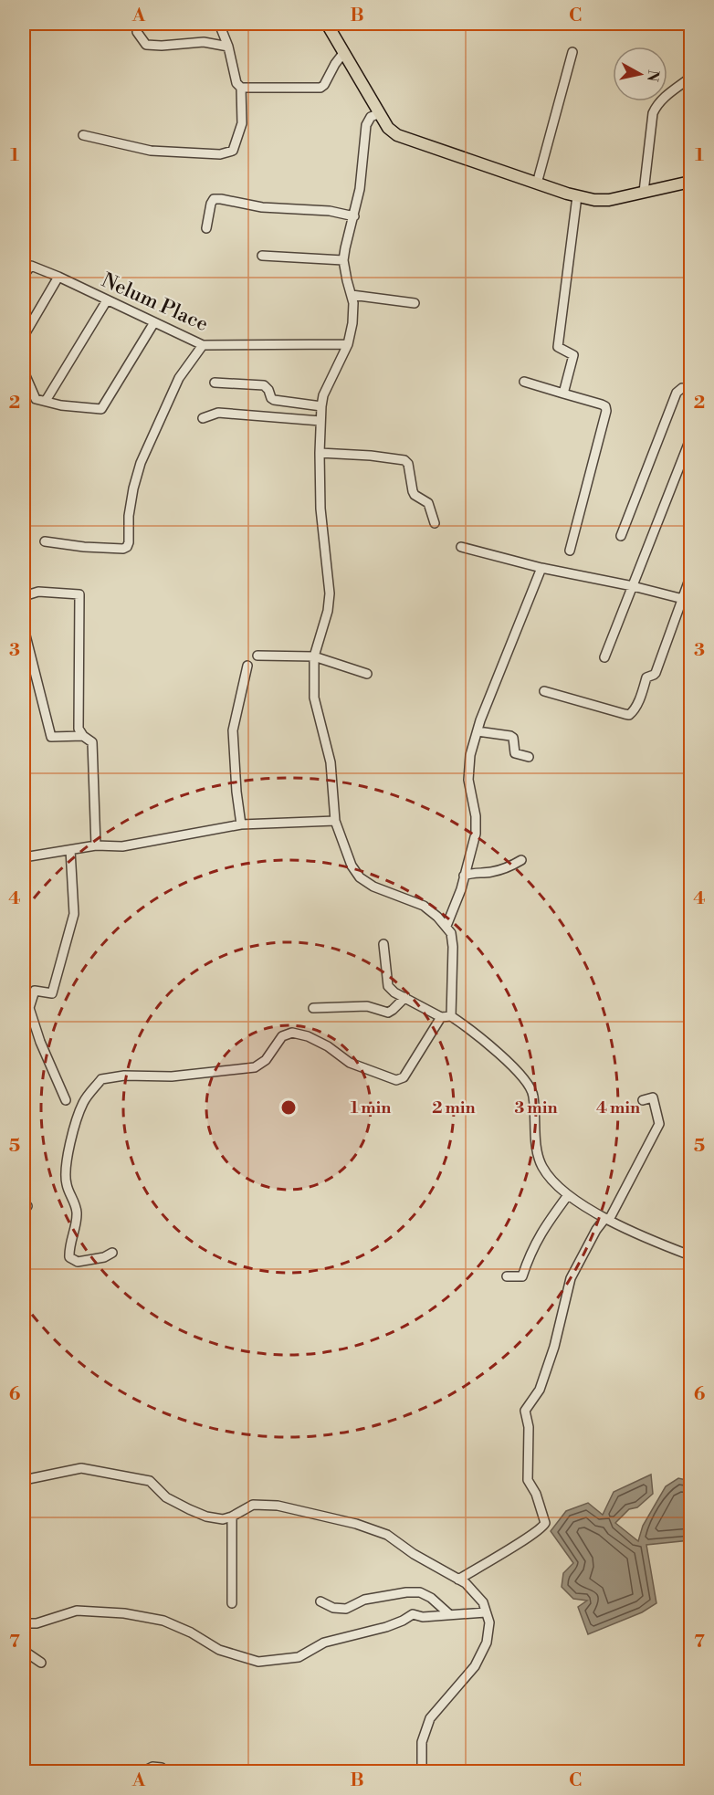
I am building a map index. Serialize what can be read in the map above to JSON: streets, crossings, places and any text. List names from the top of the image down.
{
  "streets": {
    "street": ["Nelum Place"]
  },
  "north": "right",
  "grid": {
    "columns": ["A", "B", "C"],
    "rows": [
      "1",
      "2",
      "3",
      "4",
      "5",
      "6",
      "7"
    ]
  },
  "rings": [
    "1 min",
    "2 min",
    "3 min",
    "4 min"
  ]
}
